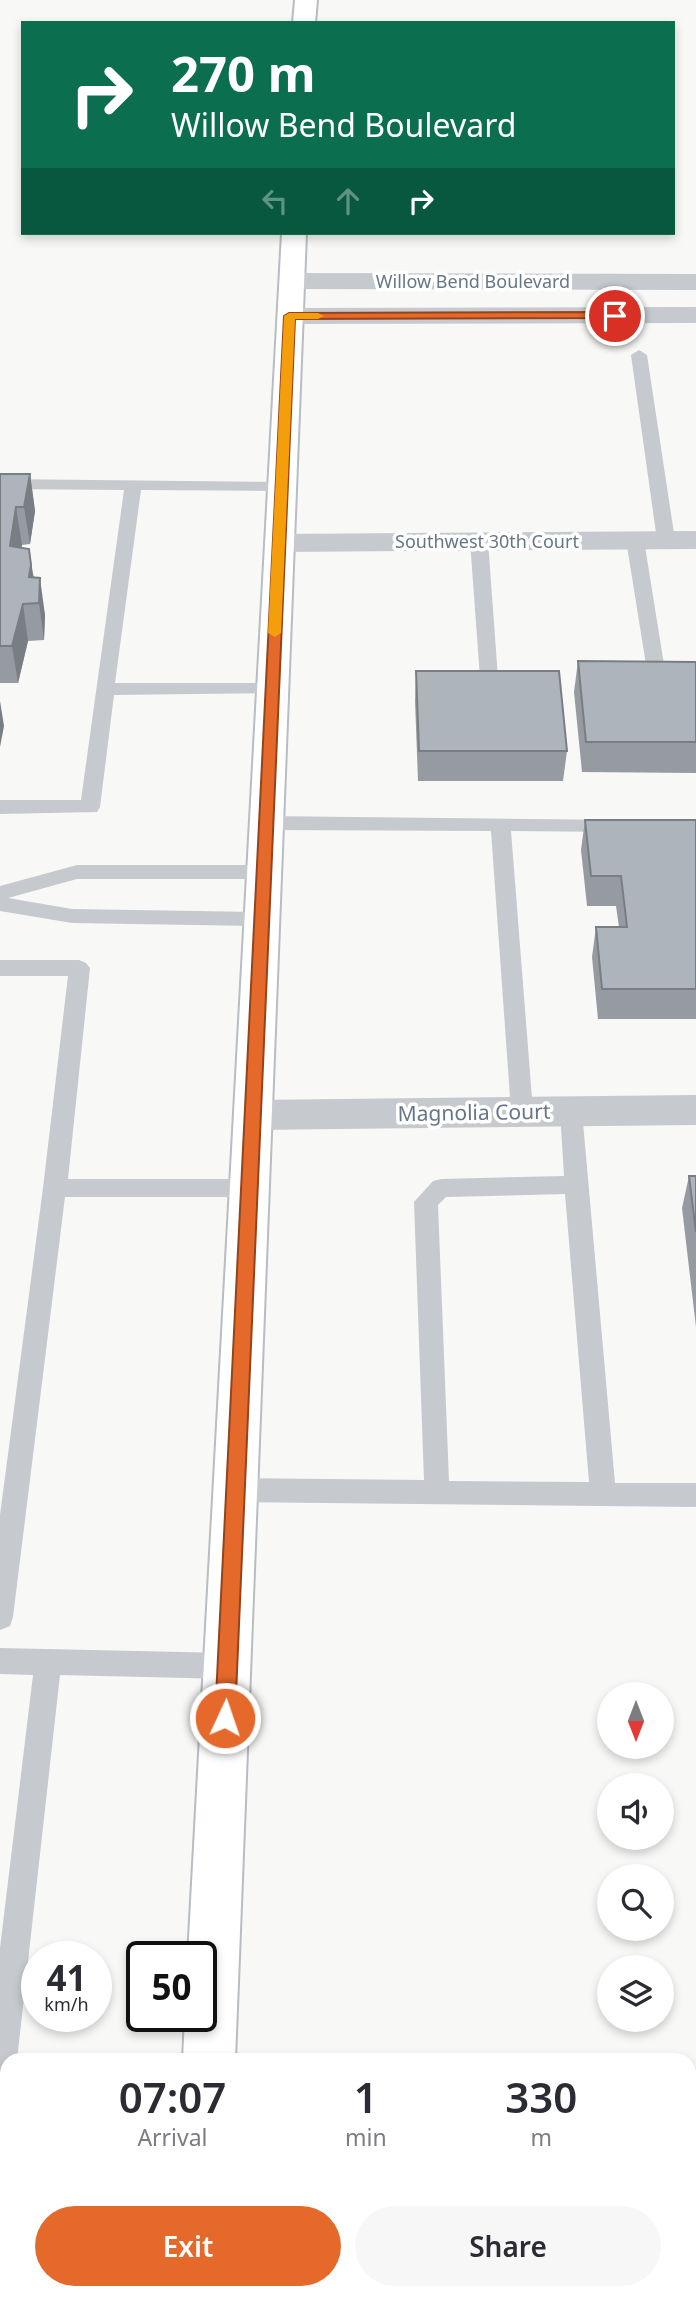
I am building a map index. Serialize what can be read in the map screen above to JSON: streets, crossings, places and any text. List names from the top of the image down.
{
  "streets": {
    "street": ["Willow Bend Boulevard", "Southwest 30th Court", "Magnolia Court"]
  },
  "north": "bottom",
  "page": {
    "turn": ["270 m", "Willow Bend Boulevard"],
    "speed": "41 km/h",
    "limit": "50",
    "eta": [
      "07:07",
      "Arrival",
      "1",
      "min",
      "330",
      "m"
    ],
    "buttons": ["Exit", "Share"]
  }
}
